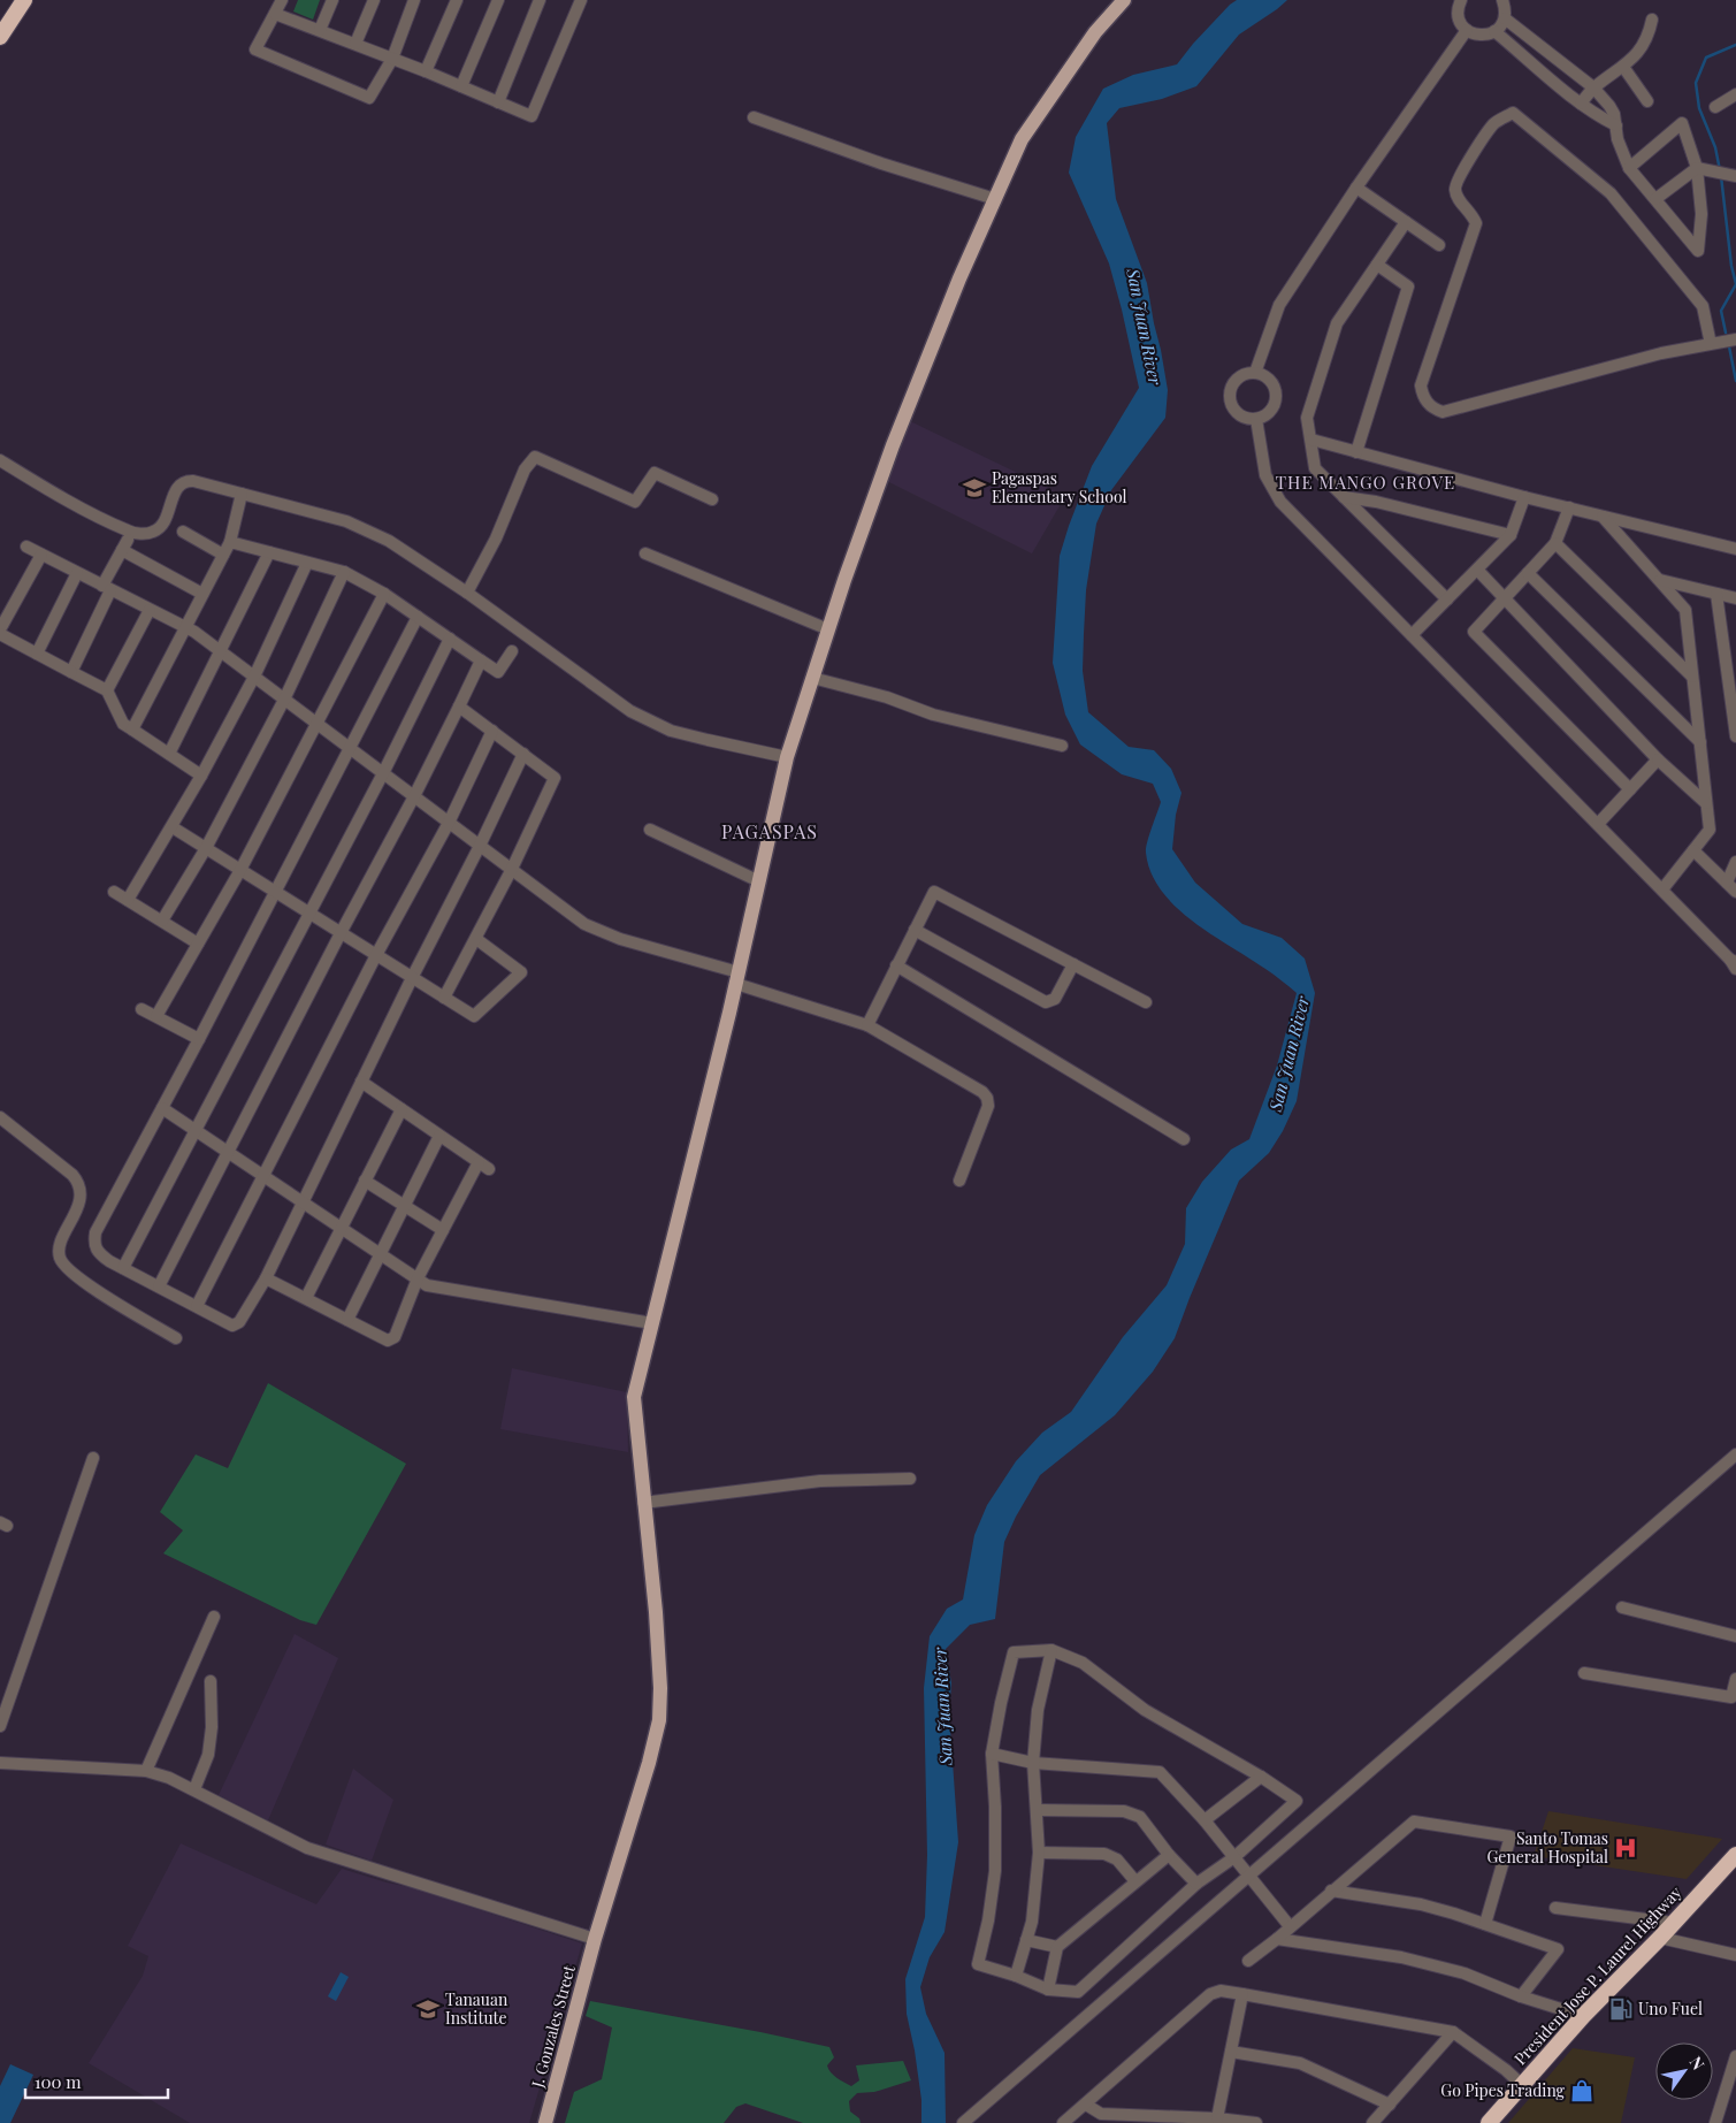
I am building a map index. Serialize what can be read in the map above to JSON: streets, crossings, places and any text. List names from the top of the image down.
{
  "streets": {
    "highway": ["President Jose P. Laurel Highway"],
    "main road": ["J. Gonzales Street"]
  },
  "districts": ["THE MANGO GROVE", "PAGASPAS"],
  "water": ["San Juan River"],
  "places": {
    "school or university": ["Pagaspas Elementary School", "Tanauan Institute"],
    "hospital": ["Santo Tomas General Hospital"],
    "fuel station": ["Uno Fuel"],
    "shop": ["Go Pipes Trading"]
  },
  "scale_bar": "100 m",
  "north": "top right"
}
